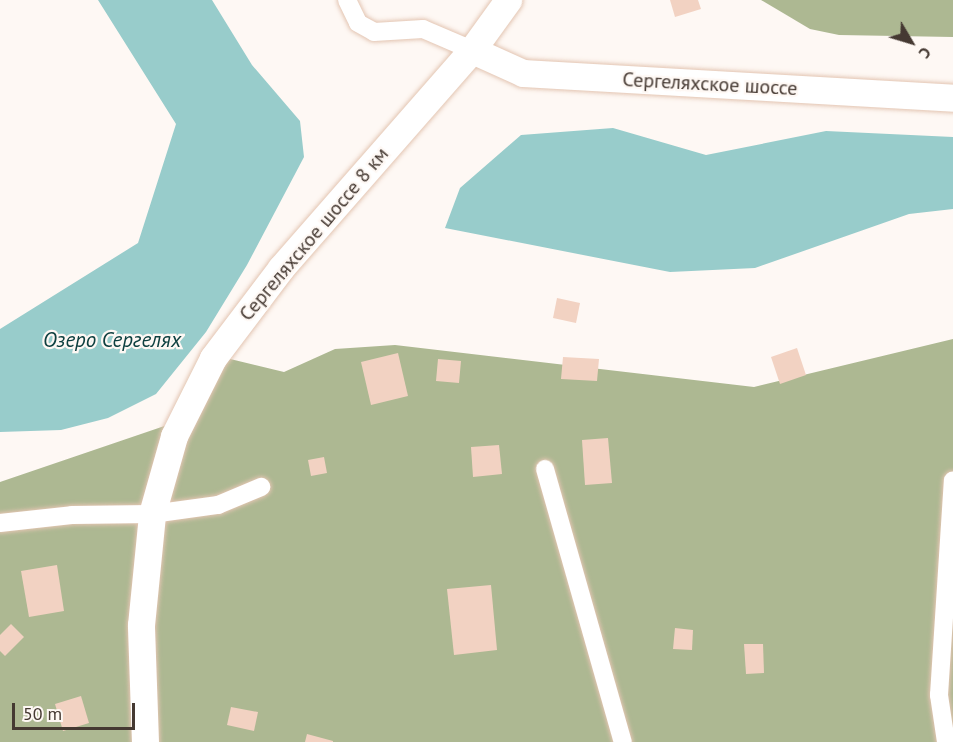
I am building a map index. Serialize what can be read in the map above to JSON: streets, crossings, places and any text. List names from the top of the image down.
{
  "streets": {
    "main road": ["Сергеляхское шоссе", "Сергеляхское шоссе 8 км"]
  },
  "crossings": [
    ["Сергеляхское шоссе", "Сергеляхское шоссе 8 км"]
  ],
  "water": ["Озеро Сергелях"],
  "scale_bar": "50 m",
  "north": "bottom right"
}
